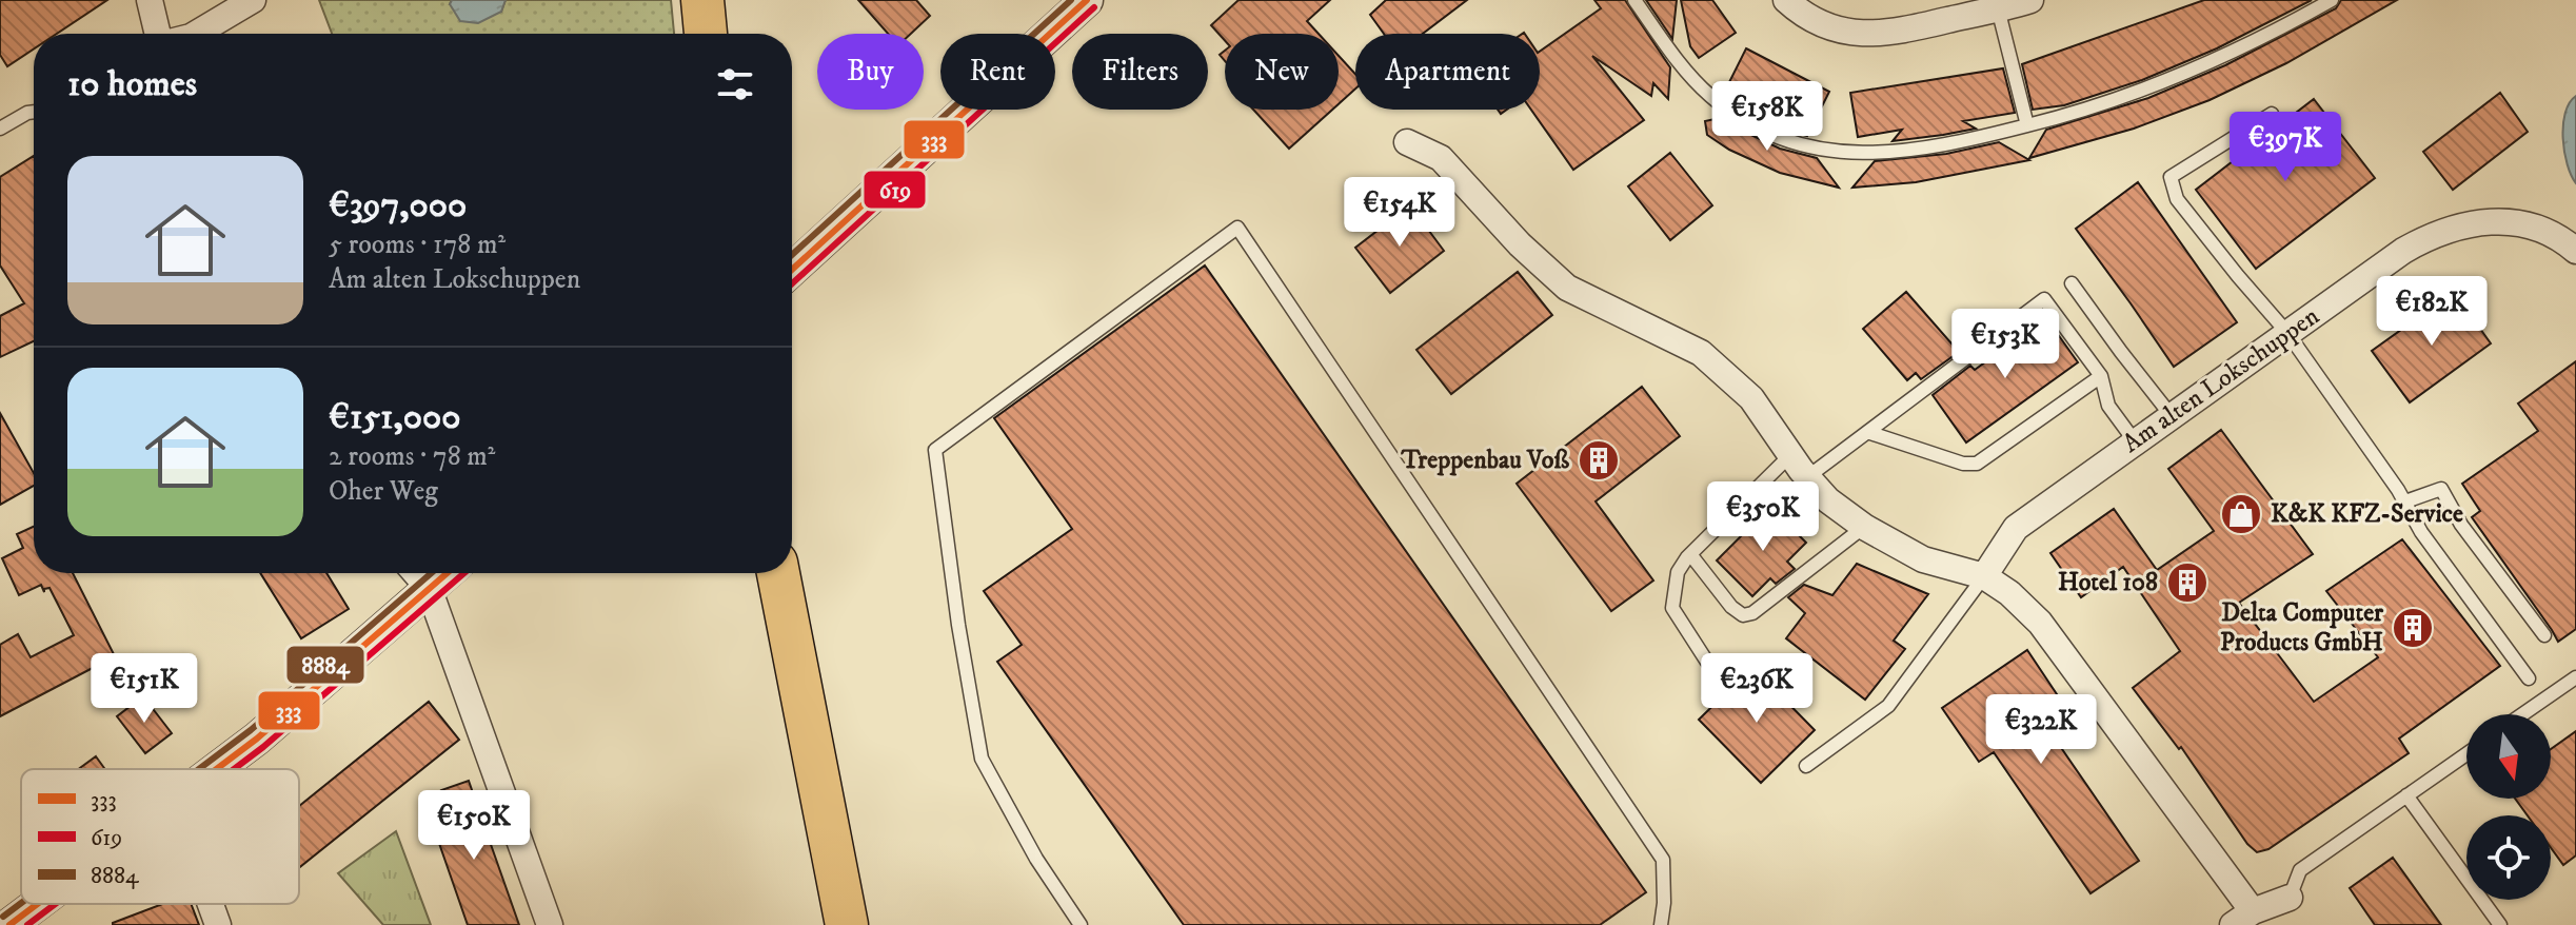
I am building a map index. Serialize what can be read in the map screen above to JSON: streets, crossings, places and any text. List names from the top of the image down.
{
  "streets": {
    "street": ["Am alten Lokschuppen"]
  },
  "places": {
    "building": ["Treppenbau Voß", "Hotel 108", "Delta Computer Products GmbH"],
    "shop": ["K&K KFZ-Service"]
  },
  "lines": ["transit line 333", "transit line 8884", "transit line 619"],
  "legend": ["333", "619", "8884"],
  "north": "bottom",
  "page": {
    "chip": [
      "Buy",
      "Rent",
      "Filters",
      "New",
      "Apartment"
    ],
    "heading": "10 homes",
    "price": [
      "€158K",
      "€397K",
      "€154K",
      "€182K",
      "€153K",
      "€350K",
      "€151K",
      "€236K",
      "€322K",
      "€150K"
    ],
    "list": [
      {
        "name": "€397,000",
        "note": "5 rooms · 178 m² · Am alten Lokschuppen"
      },
      {
        "name": "€151,000",
        "note": "2 rooms · 78 m² · Oher Weg"
      }
    ]
  }
}
